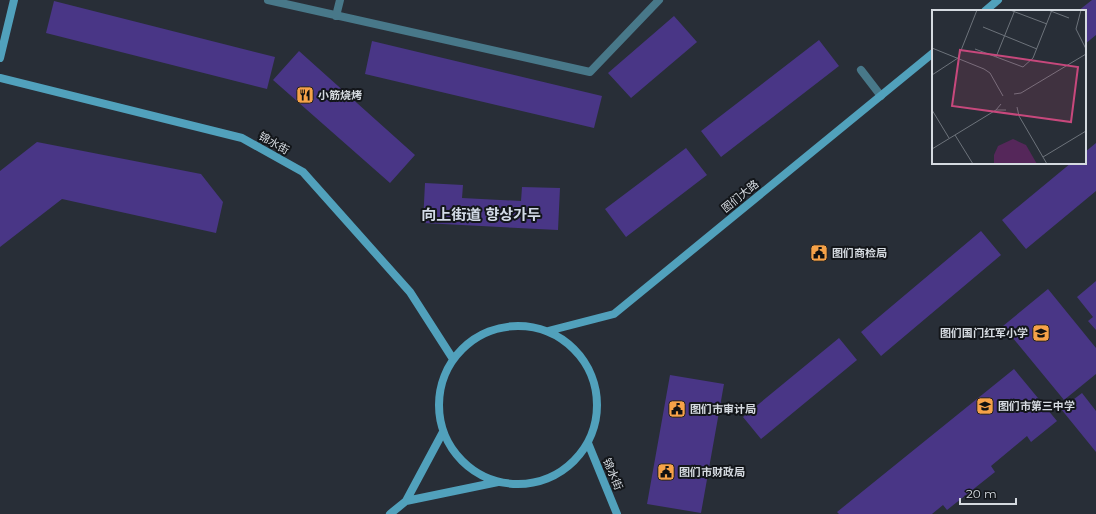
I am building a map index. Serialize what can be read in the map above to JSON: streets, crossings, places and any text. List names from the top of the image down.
{
  "streets": {
    "main road": ["锦水街", "图们大路"]
  },
  "districts": ["向上街道 향상가두"],
  "places": {
    "restaurant": ["小筋烧烤"],
    "public building": ["图们商检局", "图们市审计局", "图们市财政局"],
    "school or university": ["图们国门红军小学", "图们市第三中学"]
  },
  "scale_bar": "20 m"
}
